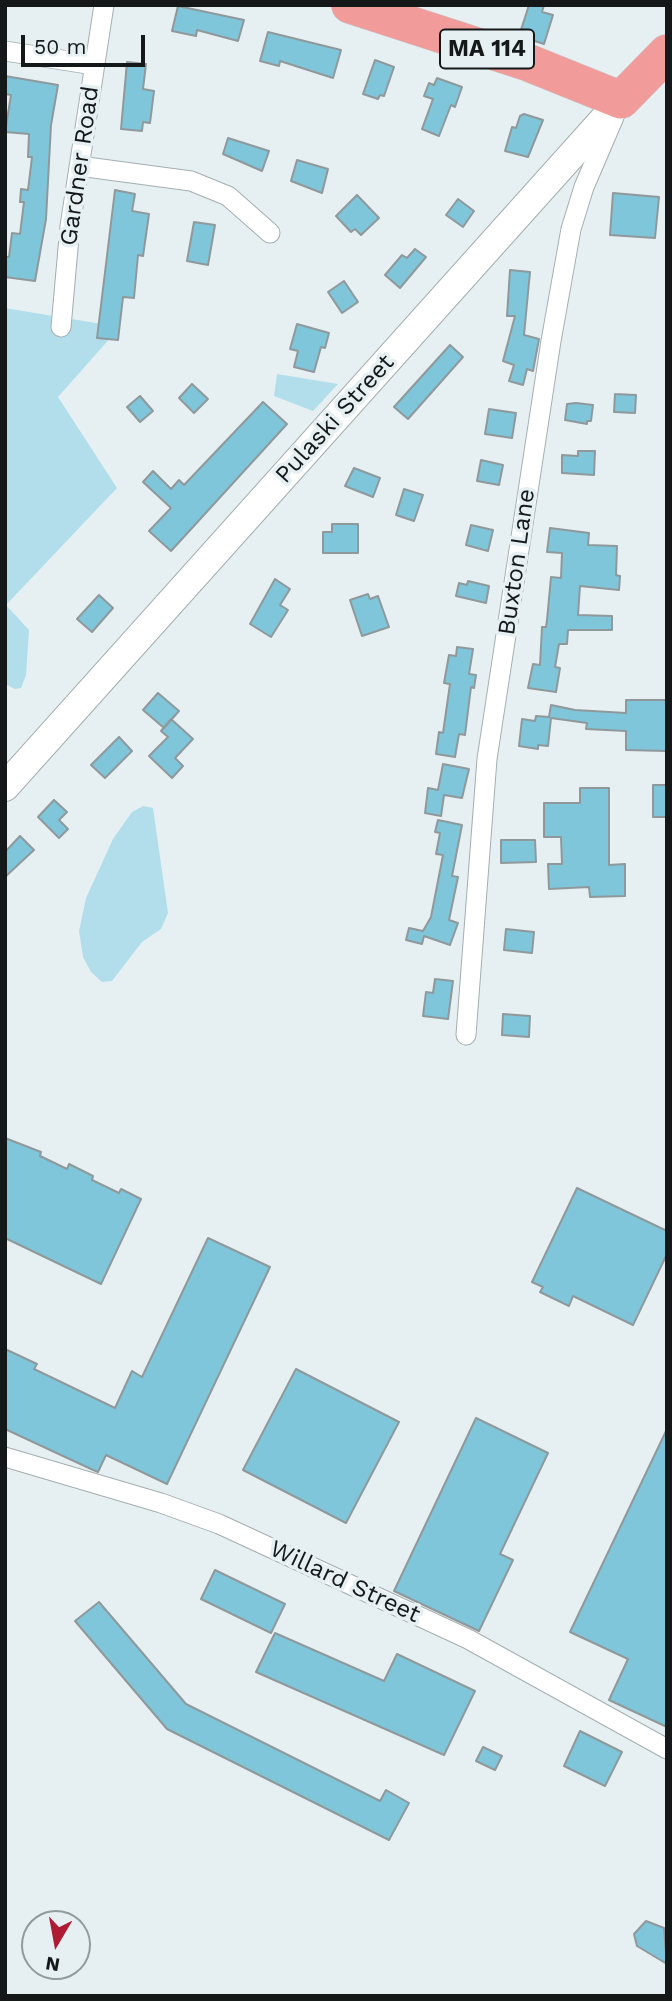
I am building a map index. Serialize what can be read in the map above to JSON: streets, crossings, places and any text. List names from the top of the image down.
{
  "streets": {
    "highway": ["MA 114", "Pulaski Street"],
    "street": ["Gardner Road", "Buxton Lane", "Willard Street"]
  },
  "crossings": [
    ["MA 114", "Pulaski Street"],
    ["MA 114", "Buxton Lane"],
    ["Pulaski Street", "Buxton Lane"]
  ],
  "scale_bar": "50 m",
  "north": "bottom"
}
